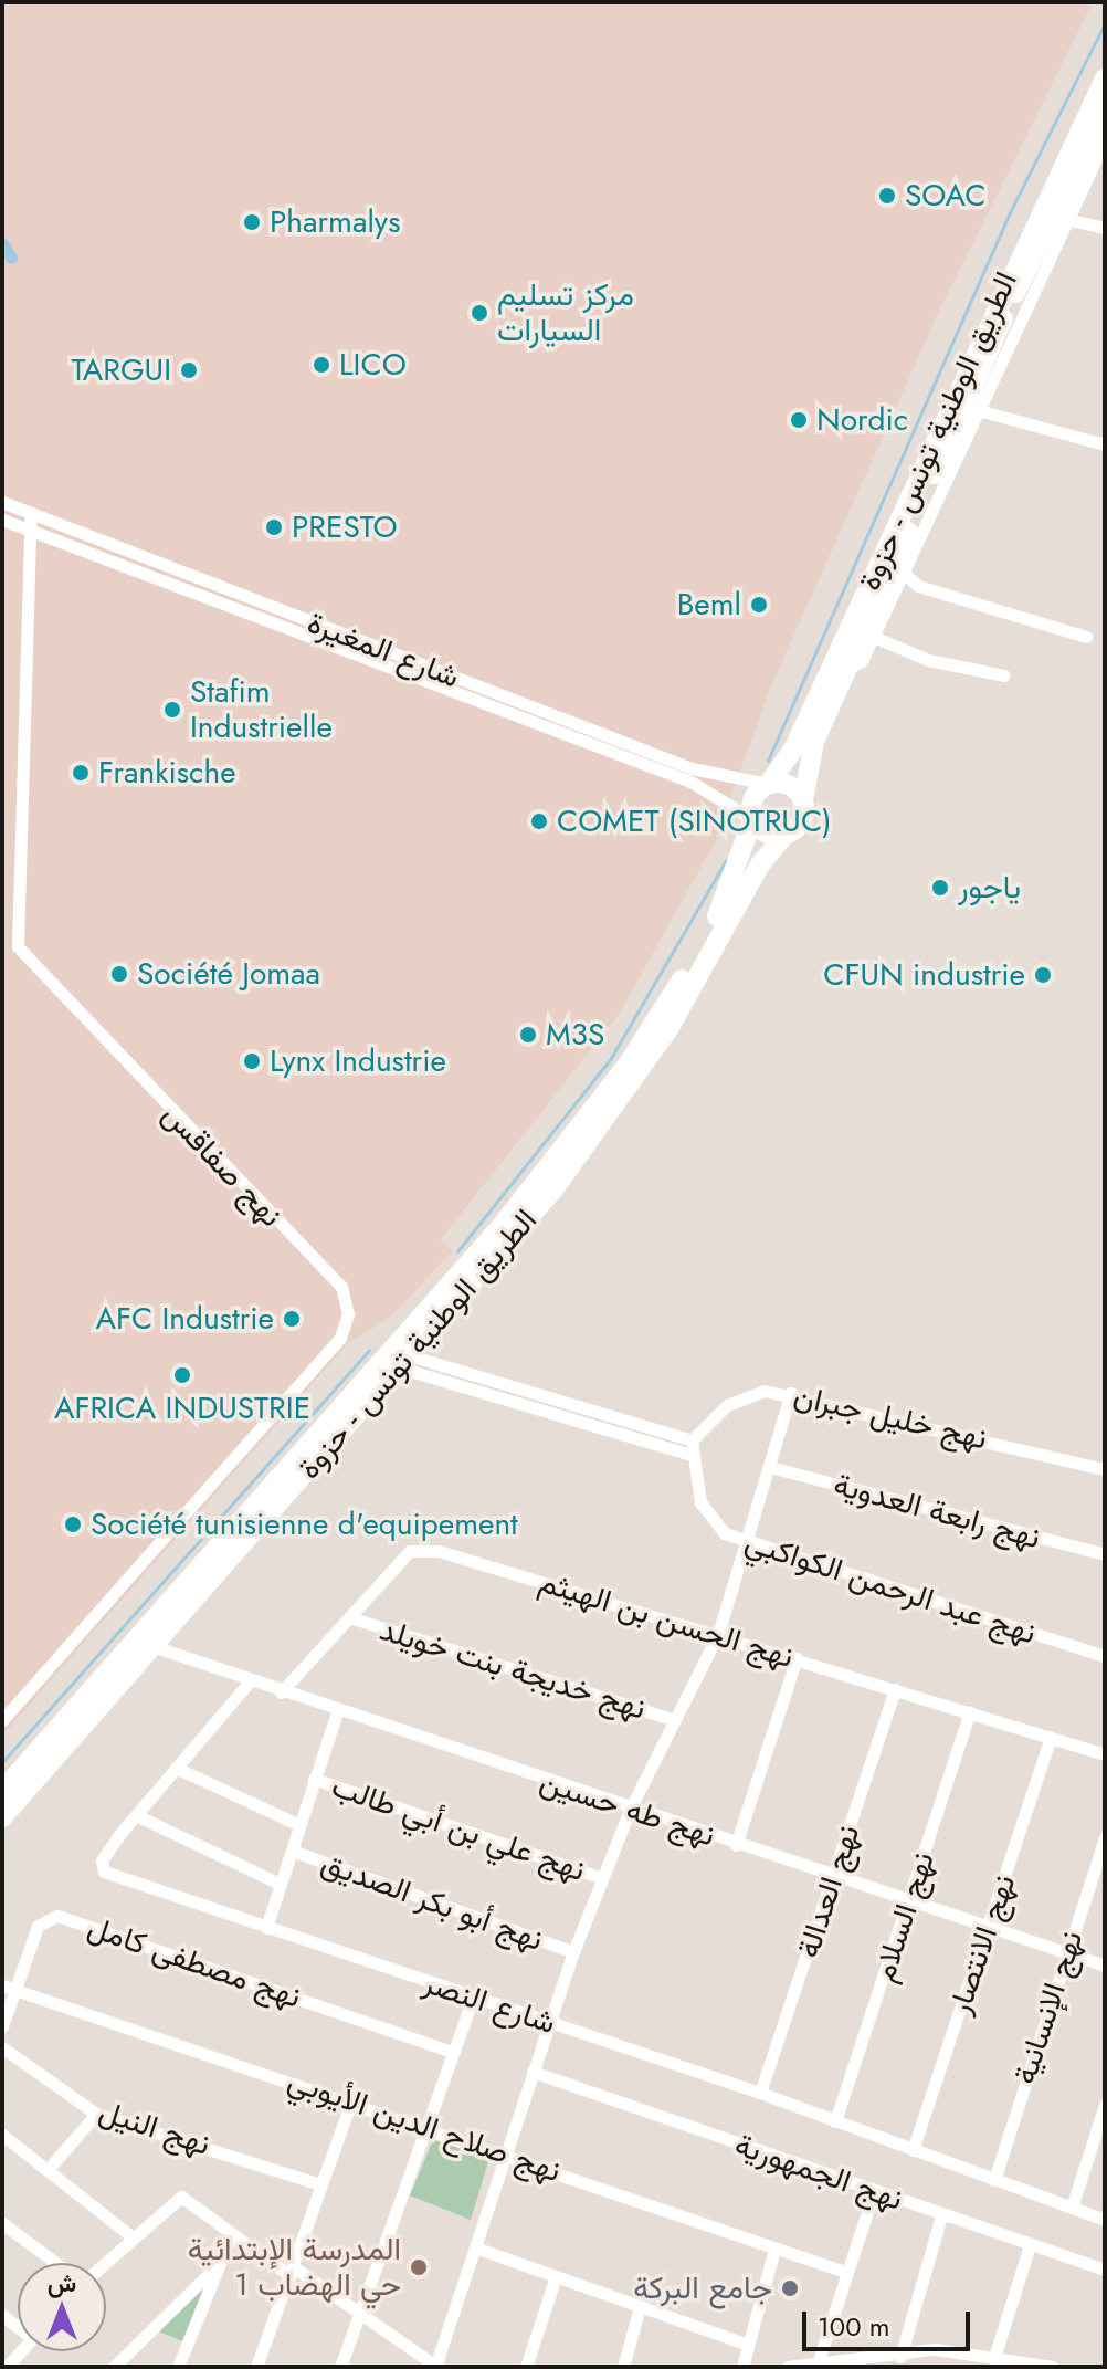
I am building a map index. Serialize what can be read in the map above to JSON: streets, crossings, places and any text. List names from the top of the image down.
{
  "streets": {
    "main road": ["الطريق الوطنية تونس - حزوة"],
    "street": [
      "شارع المغيرة",
      "نهج صفاقس",
      "نهج خليل جبران",
      "نهج رابعة العدوية",
      "نهج عبد الرحمن الكواكبي",
      "نهج الحسن بن الهيثم",
      "نهج خديجة بنت خويلد",
      "نهج طه حسين",
      "نهج علي بن أبي طالب",
      "نهج العدالة",
      "نهج أبو بكر الصديق",
      "نهج السلام",
      "نهج الانتصار",
      "نهج مصطفى كامل",
      "شارع النصر",
      "نهج الإنسانية",
      "نهج صلاح الدين الأيوبي",
      "نهج النيل",
      "نهج الجمهورية"
    ]
  },
  "crossings": [
    ["الطريق الوطنية تونس - حزوة", "شارع المغيرة"],
    ["الطريق الوطنية تونس - حزوة", "نهج طه حسين"],
    ["شارع المغيرة", "نهج صفاقس"],
    ["نهج خليل جبران", "نهج عبد الرحمن الكواكبي"],
    ["نهج الحسن بن الهيثم", "نهج خديجة بنت خويلد"],
    ["نهج الحسن بن الهيثم", "نهج طه حسين"],
    ["نهج الحسن بن الهيثم", "نهج العدالة"],
    ["نهج الحسن بن الهيثم", "نهج السلام"],
    ["نهج الحسن بن الهيثم", "نهج الانتصار"],
    ["نهج طه حسين", "نهج العدالة"],
    ["نهج طه حسين", "نهج السلام"],
    ["نهج طه حسين", "نهج الانتصار"],
    ["نهج طه حسين", "شارع النصر"],
    ["نهج طه حسين", "نهج الإنسانية"],
    ["نهج العدالة", "شارع النصر"],
    ["نهج السلام", "شارع النصر"],
    ["نهج الانتصار", "شارع النصر"],
    ["نهج مصطفى كامل", "نهج صلاح الدين الأيوبي"],
    ["شارع النصر", "نهج الإنسانية"]
  ],
  "places": [
    "SOAC",
    "Pharmalys",
    "مركز تسليم السيارات",
    "LICO",
    "TARGUI",
    "Nordic",
    "PRESTO",
    "Beml",
    "Stafim Industrielle",
    "Frankische",
    "COMET (SINOTRUC)",
    "ياجور",
    "Société Jomaa",
    "CFUN industrie",
    "M3S",
    "Lynx Industrie",
    "AFC Industrie",
    "AFRICA INDUSTRIE",
    "Société tunisienne d'equipement",
    "المدرسة الإبتدائية حي الهضاب 1",
    "جامع البركة"
  ],
  "scale_bar": "100 m",
  "north": "top"
}
